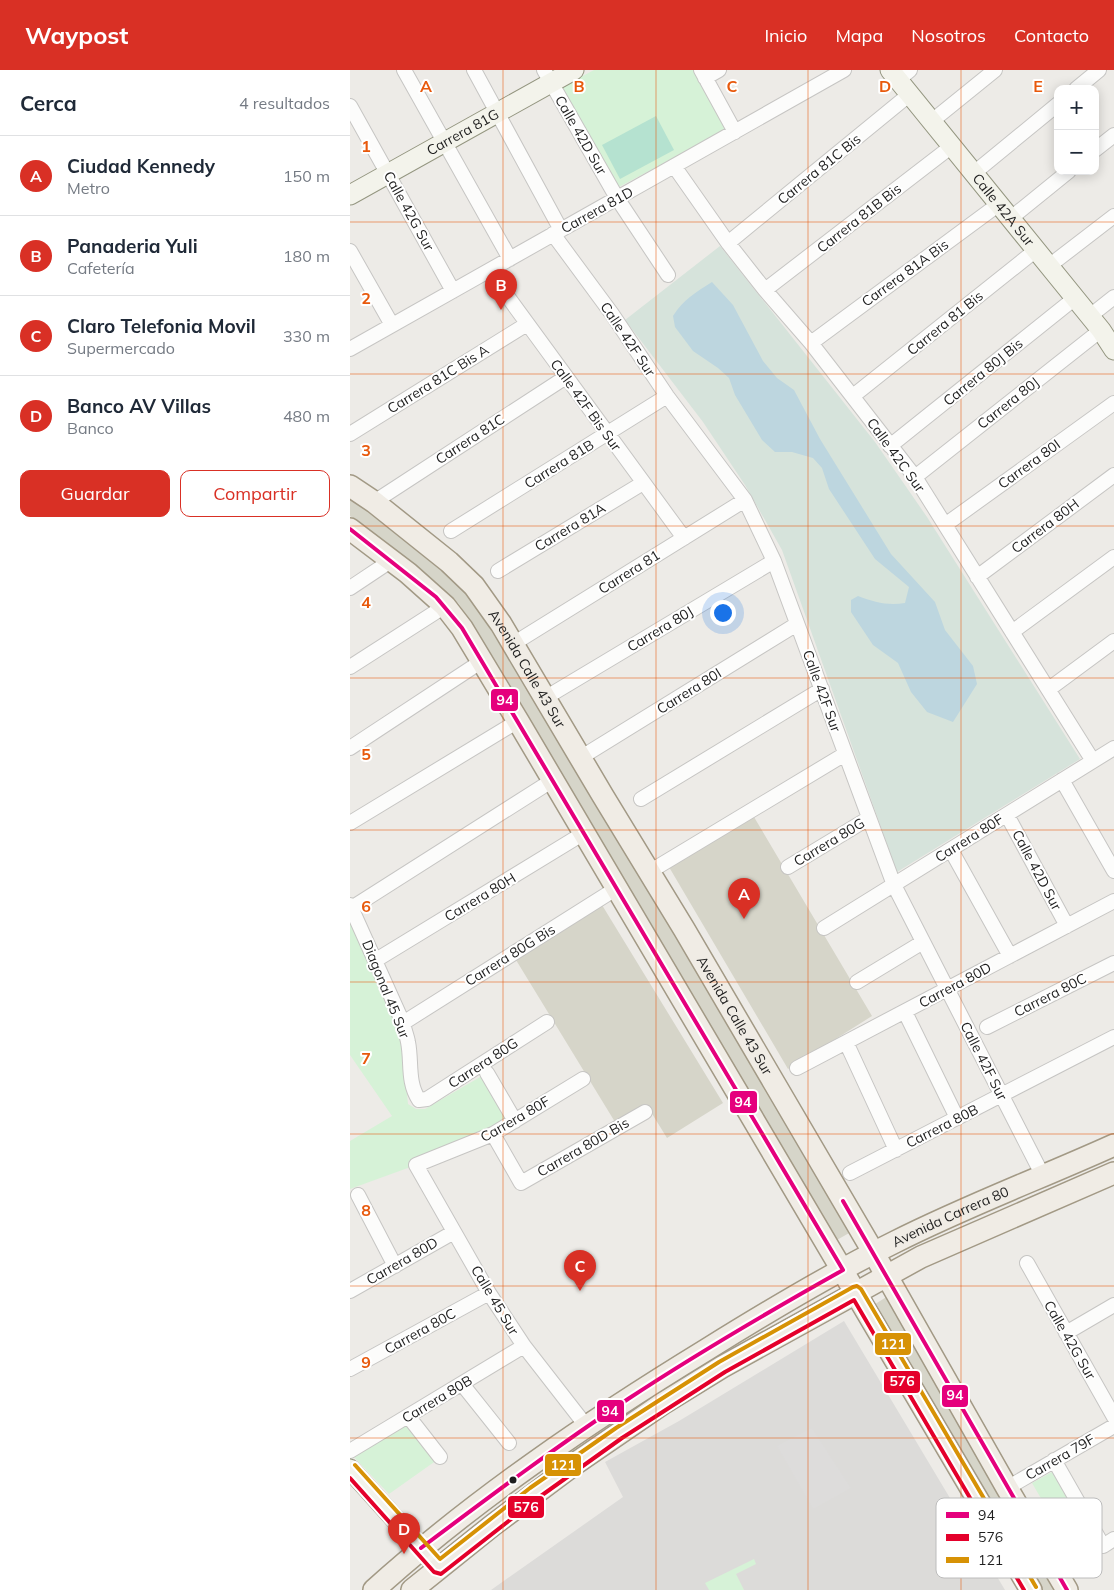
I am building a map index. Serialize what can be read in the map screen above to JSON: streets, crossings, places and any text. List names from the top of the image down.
{
  "streets": {
    "main road": ["Avenida Calle 43 Sur", "Avenida Carrera 80"],
    "street": [
      "Carrera 81G",
      "Calle 42D Sur",
      "Carrera 81C Bis",
      "Calle 42A Sur",
      "Carrera 81D",
      "Calle 42G Sur",
      "Carrera 81B Bis",
      "Carrera 81A Bis",
      "Carrera 81 Bis",
      "Calle 42F Sur",
      "Carrera 80J Bis",
      "Carrera 81C Bis A",
      "Carrera 80J",
      "Calle 42F Bis Sur",
      "Carrera 81C",
      "Calle 42C Sur",
      "Carrera 81B",
      "Carrera 80I",
      "Carrera 80H",
      "Carrera 81A",
      "Carrera 81",
      "Carrera 80F",
      "Carrera 80G",
      "Carrera 80G Bis",
      "Carrera 80D",
      "Diagonal 45 Sur",
      "Carrera 80C",
      "Carrera 80B",
      "Carrera 80D Bis",
      "Calle 45 Sur",
      "Carrera 79F"
    ]
  },
  "crossings": [
    ["Carrera 81G", "Calle 42D Sur"],
    ["Carrera 81G", "Calle 42G Sur"],
    ["Carrera 81G", "Calle 42F Sur"],
    ["Calle 42D Sur", "Carrera 81D"],
    ["Calle 42D Sur", "Carrera 80F"],
    ["Calle 42D Sur", "Carrera 80D"],
    ["Carrera 81C Bis", "Calle 42A Sur"],
    ["Carrera 81C Bis", "Calle 42C Sur"],
    ["Calle 42A Sur", "Carrera 81B Bis"],
    ["Calle 42A Sur", "Carrera 81A Bis"],
    ["Calle 42A Sur", "Carrera 81 Bis"],
    ["Calle 42A Sur", "Carrera 80J Bis"],
    ["Calle 42A Sur", "Carrera 80J"],
    ["Carrera 81D", "Calle 42G Sur"],
    ["Carrera 81D", "Calle 42F Sur"],
    ["Carrera 81D", "Calle 42F Bis Sur"],
    ["Carrera 81D", "Calle 42C Sur"],
    ["Carrera 81B Bis", "Calle 42C Sur"],
    ["Carrera 81A Bis", "Calle 42C Sur"],
    ["Carrera 81 Bis", "Calle 42C Sur"],
    ["Calle 42F Sur", "Carrera 80J"],
    ["Calle 42F Sur", "Carrera 81B"],
    ["Calle 42F Sur", "Carrera 80I"],
    ["Calle 42F Sur", "Carrera 81"],
    ["Calle 42F Sur", "Carrera 80F"],
    ["Calle 42F Sur", "Carrera 80G"],
    ["Calle 42F Sur", "Carrera 80D"],
    ["Calle 42F Sur", "Carrera 80B"],
    ["Calle 42F Sur", "Avenida Carrera 80"],
    ["Carrera 80J Bis", "Calle 42C Sur"],
    ["Carrera 81C Bis A", "Calle 42F Bis Sur"],
    ["Carrera 80J", "Calle 42C Sur"],
    ["Carrera 80J", "Avenida Calle 43 Sur"],
    ["Calle 42F Bis Sur", "Carrera 81C"],
    ["Calle 42F Bis Sur", "Carrera 81B"],
    ["Calle 42F Bis Sur", "Carrera 81A"],
    ["Calle 42F Bis Sur", "Carrera 81"],
    ["Carrera 81C", "Avenida Calle 43 Sur"],
    ["Calle 42C Sur", "Carrera 80I"],
    ["Calle 42C Sur", "Carrera 80H"],
    ["Calle 42C Sur", "Carrera 80F"],
    ["Carrera 80I", "Avenida Calle 43 Sur"],
    ["Carrera 80H", "Diagonal 45 Sur"],
    ["Carrera 81", "Avenida Calle 43 Sur"],
    ["Avenida Calle 43 Sur", "Avenida Carrera 80"],
    ["Avenida Calle 43 Sur", "Carrera 79F"],
    ["Carrera 80F", "Carrera 80D Bis"],
    ["Carrera 80F", "Calle 45 Sur"],
    ["Carrera 80G", "Diagonal 45 Sur"],
    ["Carrera 80G Bis", "Diagonal 45 Sur"],
    ["Carrera 80D", "Calle 45 Sur"],
    ["Carrera 80C", "Calle 45 Sur"],
    ["Carrera 80B", "Calle 45 Sur"],
    ["Avenida Carrera 80", "Calle 45 Sur"]
  ],
  "lines": ["transit line 94", "transit line 121", "transit line 576"],
  "legend": ["94", "576", "121"],
  "page": {
    "header": "Waypost",
    "nav": [
      "Inicio",
      "Mapa",
      "Nosotros",
      "Contacto"
    ],
    "heading": ["Cerca", "4 resultados"],
    "map_buttons": ["+", "−"],
    "list": [
      {
        "mark": "A",
        "name": "Ciudad Kennedy",
        "note": "Metro",
        "value": "150 m"
      },
      {
        "mark": "B",
        "name": "Panaderia Yuli",
        "note": "Cafetería",
        "value": "180 m"
      },
      {
        "mark": "C",
        "name": "Claro Telefonia Movil",
        "note": "Supermercado",
        "value": "330 m"
      },
      {
        "mark": "D",
        "name": "Banco AV Villas",
        "note": "Banco",
        "value": "480 m"
      }
    ],
    "pins": [
      "B",
      "A",
      "C",
      "D"
    ],
    "buttons": ["Guardar", "Compartir"]
  },
  "grid": {
    "columns": [
      "A",
      "B",
      "C",
      "D",
      "E"
    ],
    "rows": [
      "1",
      "2",
      "3",
      "4",
      "5",
      "6",
      "7",
      "8",
      "9"
    ]
  }
}
